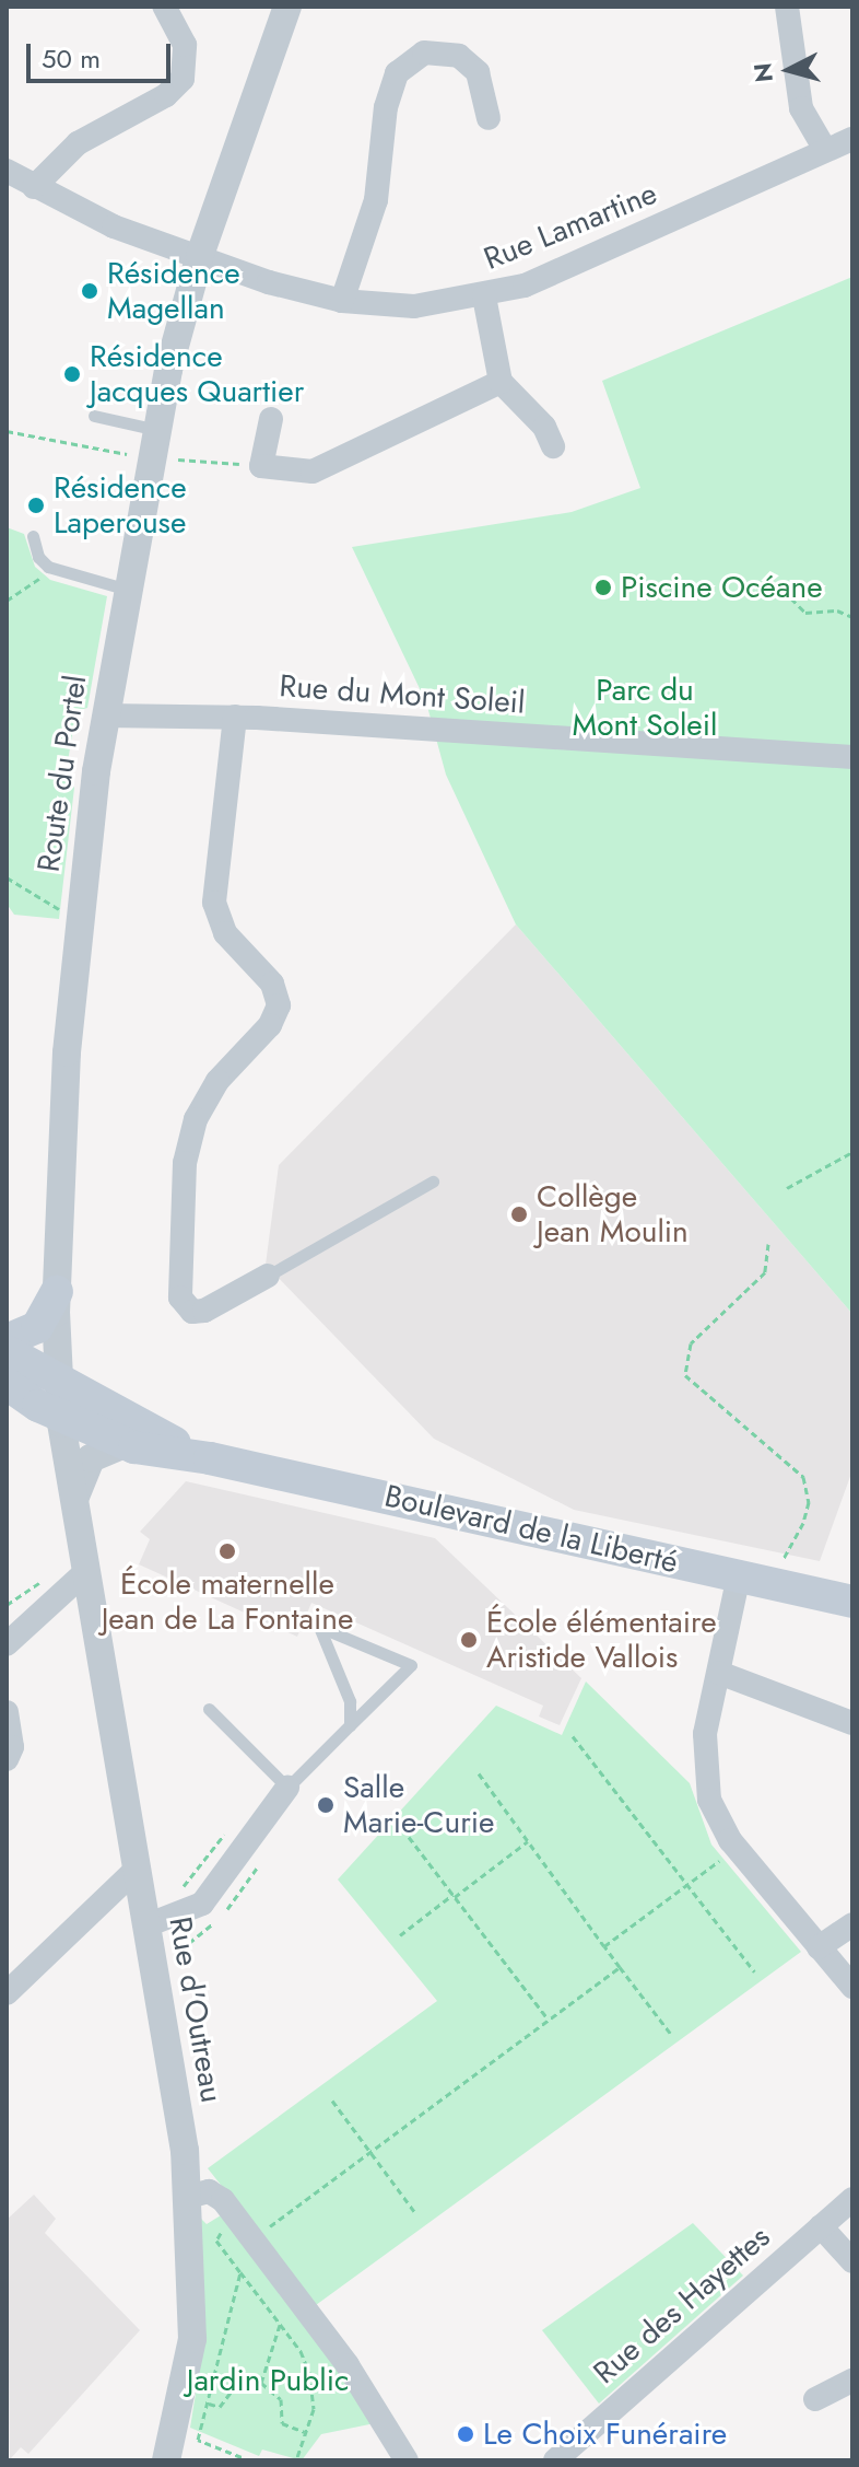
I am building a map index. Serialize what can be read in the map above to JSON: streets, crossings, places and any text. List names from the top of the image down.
{
  "streets": {
    "main road": ["Boulevard de la Liberté"],
    "street": [
      "Rue Lamartine",
      "Rue du Mont Soleil",
      "Route du Portel",
      "Rue d'Outreau",
      "Rue des Hayettes"
    ]
  },
  "crossings": [
    ["Rue Lamartine", "Route du Portel"],
    ["Rue du Mont Soleil", "Route du Portel"],
    ["Route du Portel", "Boulevard de la Liberté"],
    ["Route du Portel", "Rue d'Outreau"]
  ],
  "parks": ["Parc du Mont Soleil", "Jardin Public"],
  "places": [
    "Résidence Magellan",
    "Résidence Jacques Quartier",
    "Résidence Laperouse",
    "Piscine Océane",
    "Collège Jean Moulin",
    "École maternelle Jean de La Fontaine",
    "École élémentaire Aristide Vallois",
    "Salle Marie-Curie",
    "Le Choix Funéraire"
  ],
  "scale_bar": "50 m",
  "north": "left"
}
